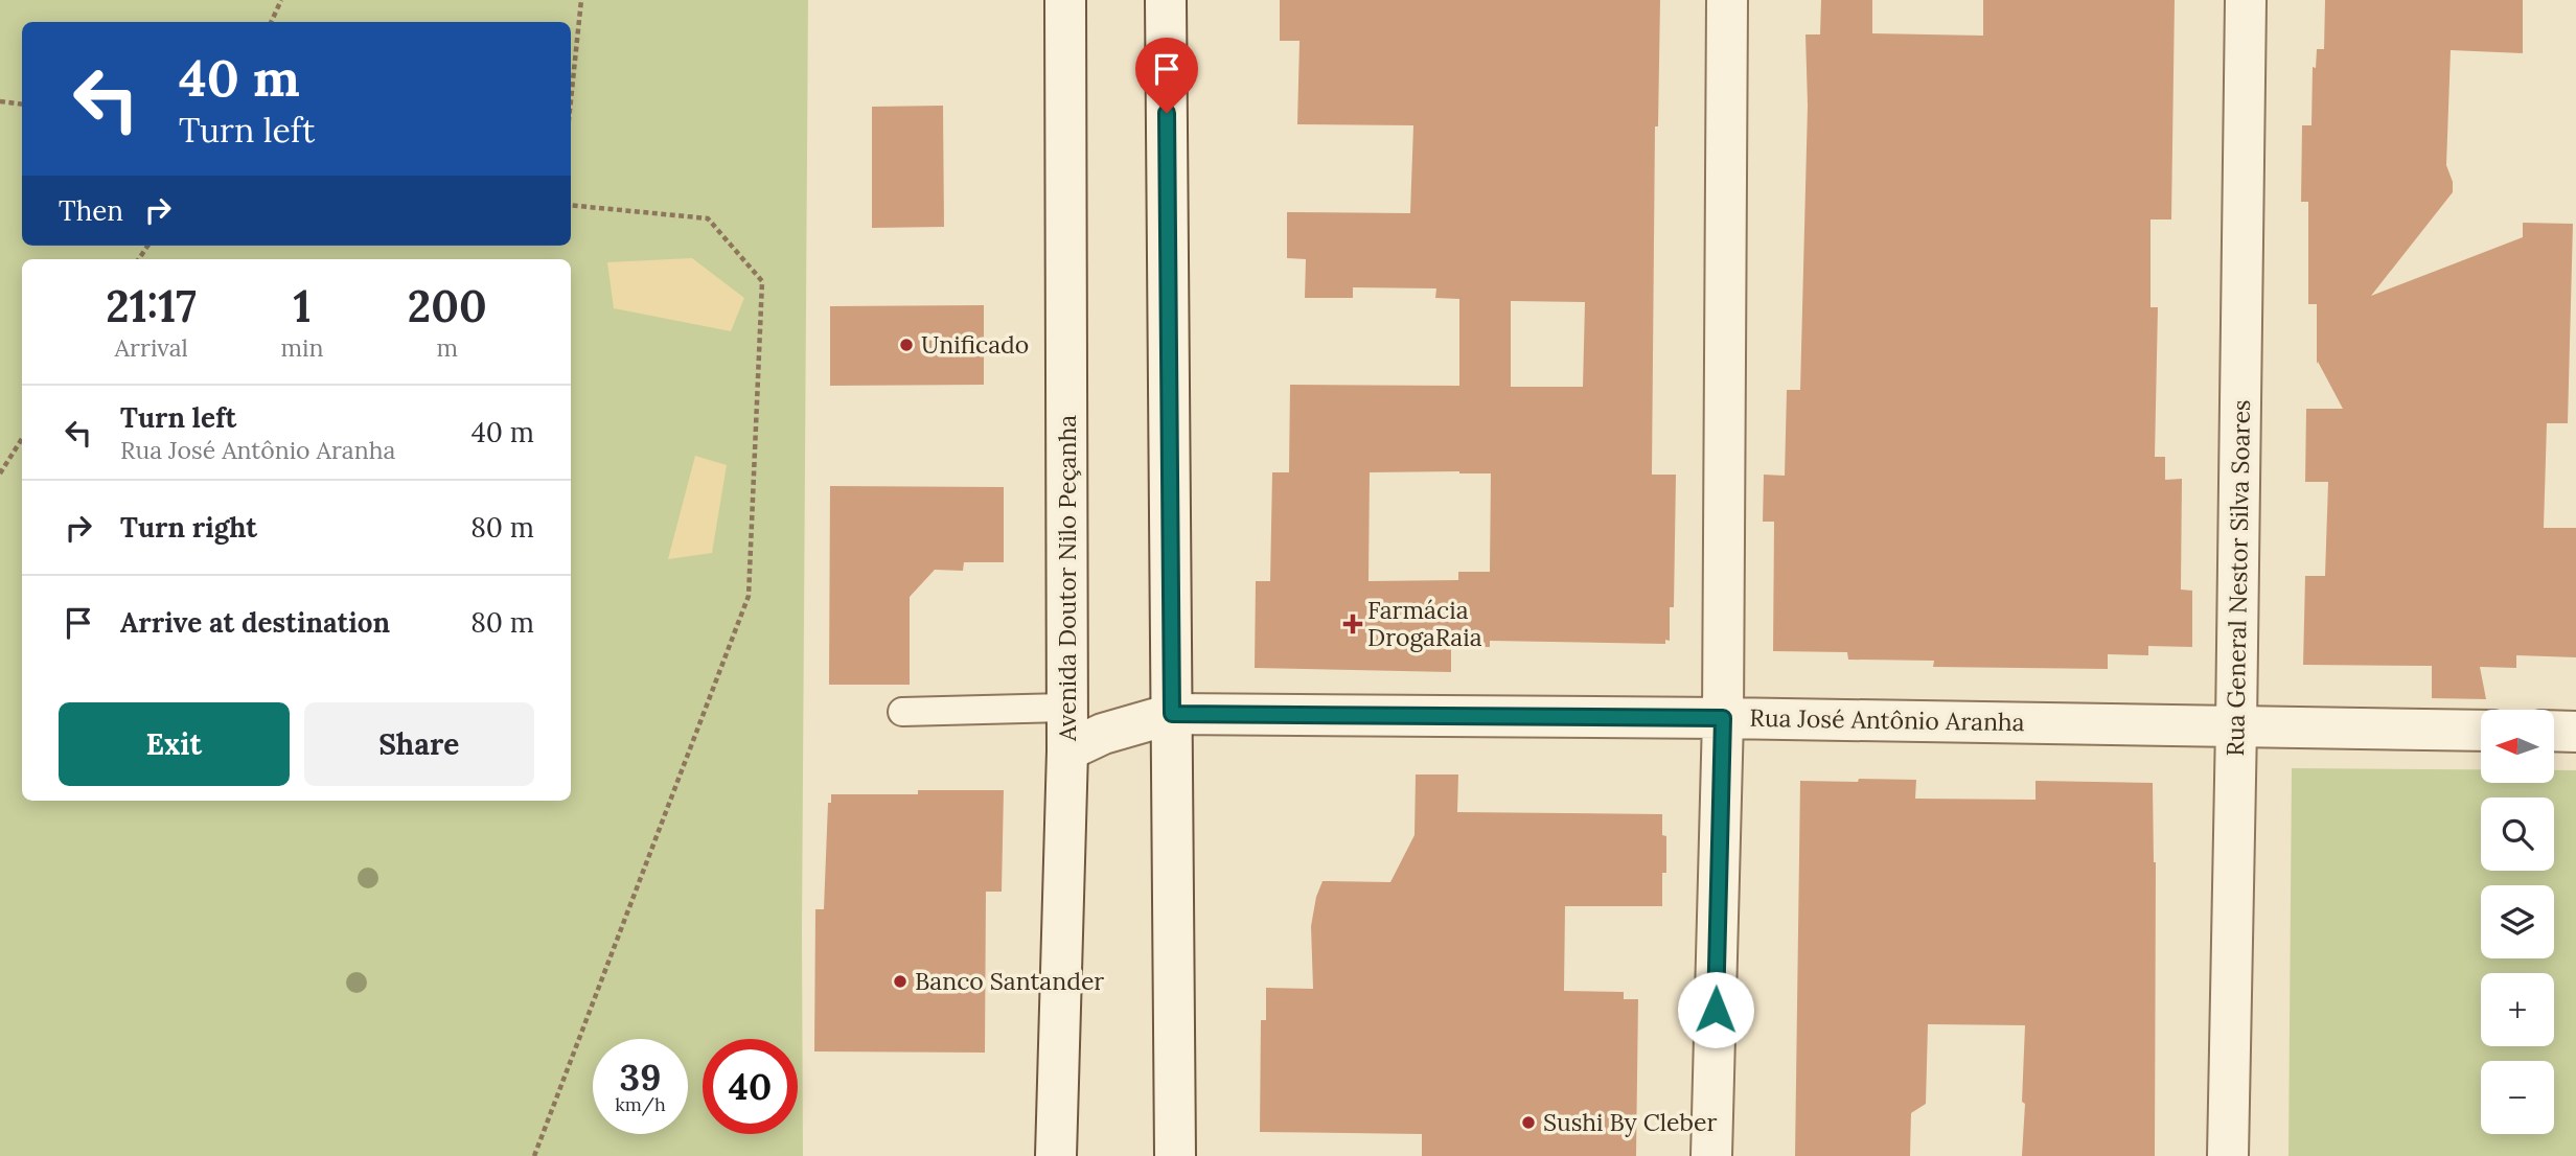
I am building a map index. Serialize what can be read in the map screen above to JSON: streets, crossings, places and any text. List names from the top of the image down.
{
  "streets": {
    "street": ["Avenida Doutor Nilo Peçanha", "Rua General Nestor Silva Soares", "Rua José Antônio Aranha"]
  },
  "crossings": [
    ["Avenida Doutor Nilo Peçanha", "Rua José Antônio Aranha"],
    ["Rua General Nestor Silva Soares", "Rua José Antônio Aranha"]
  ],
  "places": {
    "other": ["Unificado", "Banco Santander", "Sushi By Cleber"],
    "health": ["Farmácia DrogaRaia"]
  },
  "north": "left",
  "page": {
    "turn": ["40 m", "Turn left"],
    "then": "Then",
    "eta": [
      "21:17",
      "Arrival",
      "1",
      "min",
      "200",
      "m"
    ],
    "list": [
      {
        "name": "Turn left",
        "note": "Rua José Antônio Aranha",
        "value": "40 m"
      },
      {
        "name": "Turn right",
        "value": "80 m"
      },
      {
        "name": "Arrive at destination",
        "value": "80 m"
      }
    ],
    "buttons": ["Exit", "Share"],
    "map_buttons": ["+", "−"],
    "speed": "39 km/h",
    "limit": "40"
  }
}
